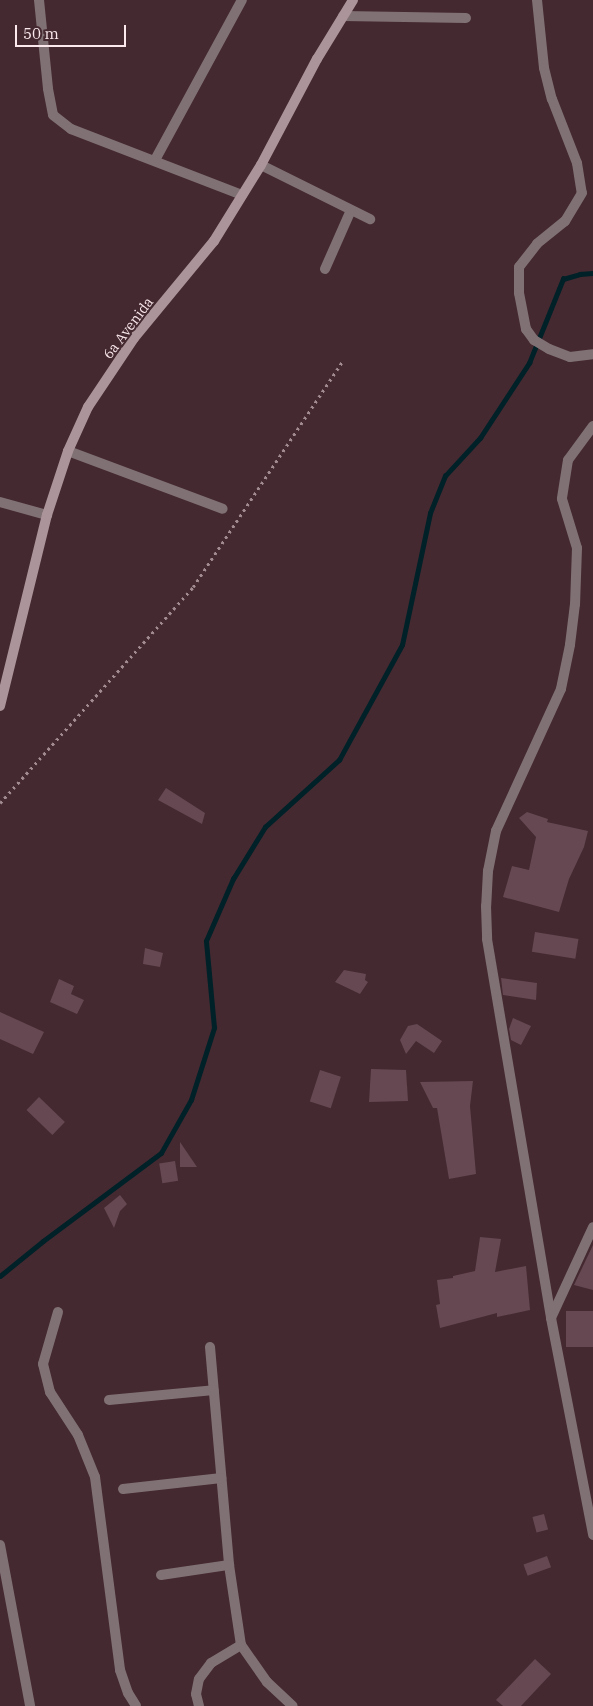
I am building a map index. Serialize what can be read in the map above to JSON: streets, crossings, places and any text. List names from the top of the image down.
{
  "streets": {
    "street": ["6a Avenida"]
  },
  "scale_bar": "50 m"
}
